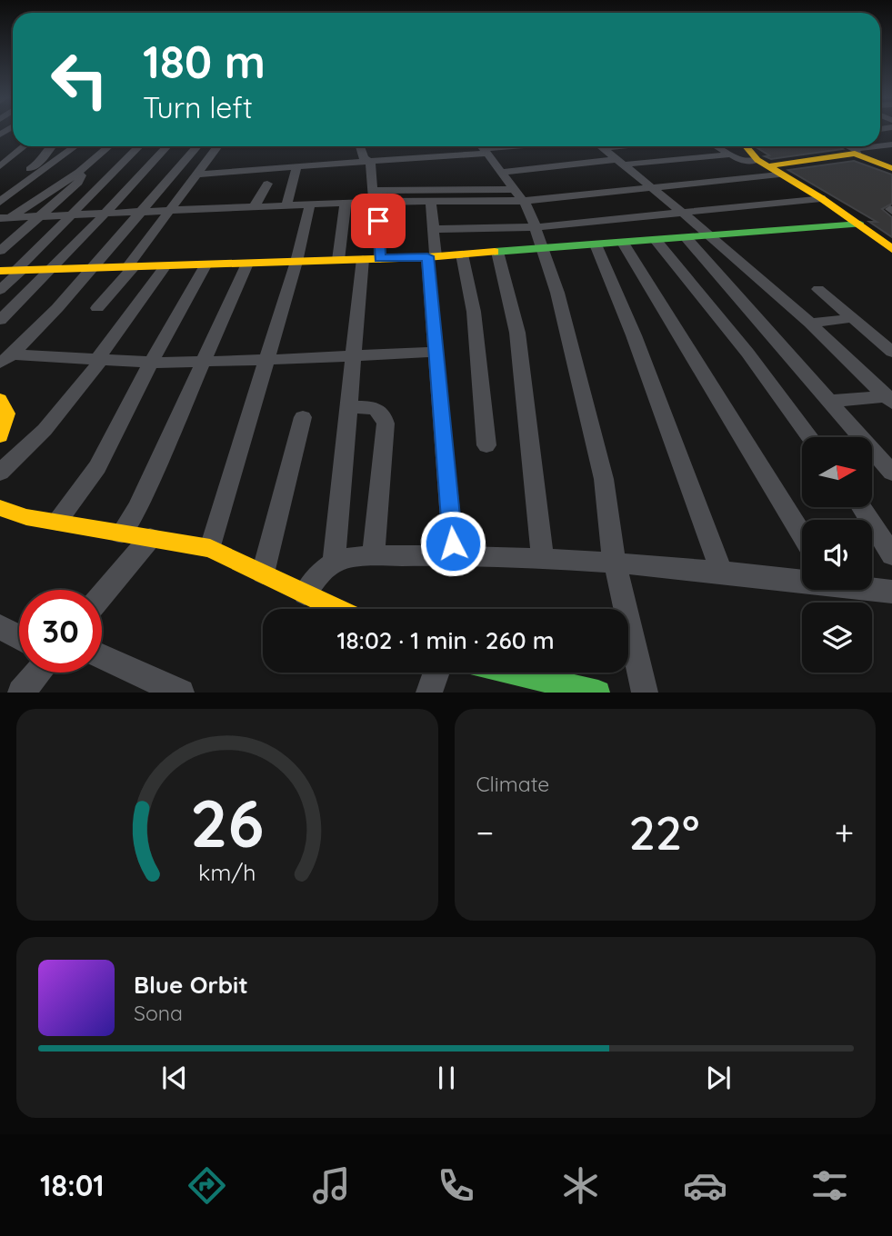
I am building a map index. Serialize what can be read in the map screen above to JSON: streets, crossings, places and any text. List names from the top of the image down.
{
  "north": "right",
  "page": {
    "turn": ["180 m", "Turn left"],
    "limit": "30",
    "trip": "18:02 · 1 min · 260 m",
    "tile": "Climate",
    "heat": ["−", "22°", "+"],
    "song": ["Blue Orbit", "Sona"],
    "tabs": "18:01",
    "gauge": ["26", "km/h"]
  }
}
